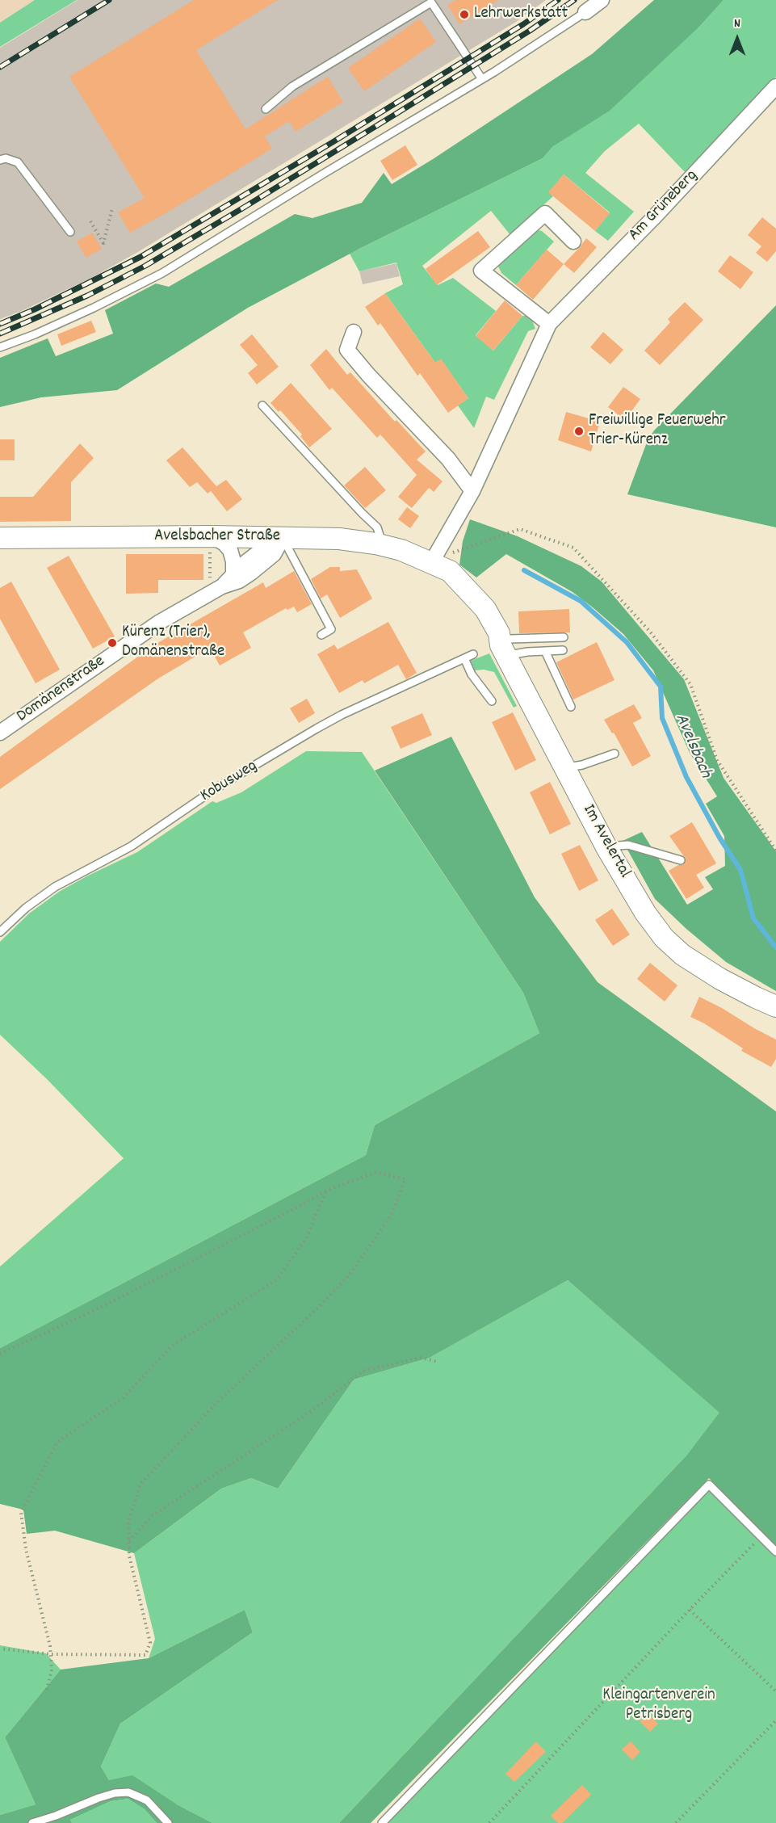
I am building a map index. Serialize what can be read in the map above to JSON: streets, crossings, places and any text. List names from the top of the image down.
{
  "streets": {
    "main road": ["Avelsbacher Straße", "Im Avelertal"],
    "street": ["Am Grüneberg", "Domänenstraße"],
    "lane": ["Kobusweg"]
  },
  "crossings": [
    ["Am Grüneberg", "Avelsbacher Straße"],
    ["Am Grüneberg", "Im Avelertal"],
    ["Avelsbacher Straße", "Domänenstraße"],
    ["Avelsbacher Straße", "Im Avelertal"]
  ],
  "water": ["Avelsbach"],
  "parks": ["Kleingartenverein Petrisberg"],
  "places": ["Lehrwerkstatt", "Freiwillige Feuerwehr Trier-Kürenz", "Kürenz (Trier), Domänenstraße"],
  "north": "top"
}
